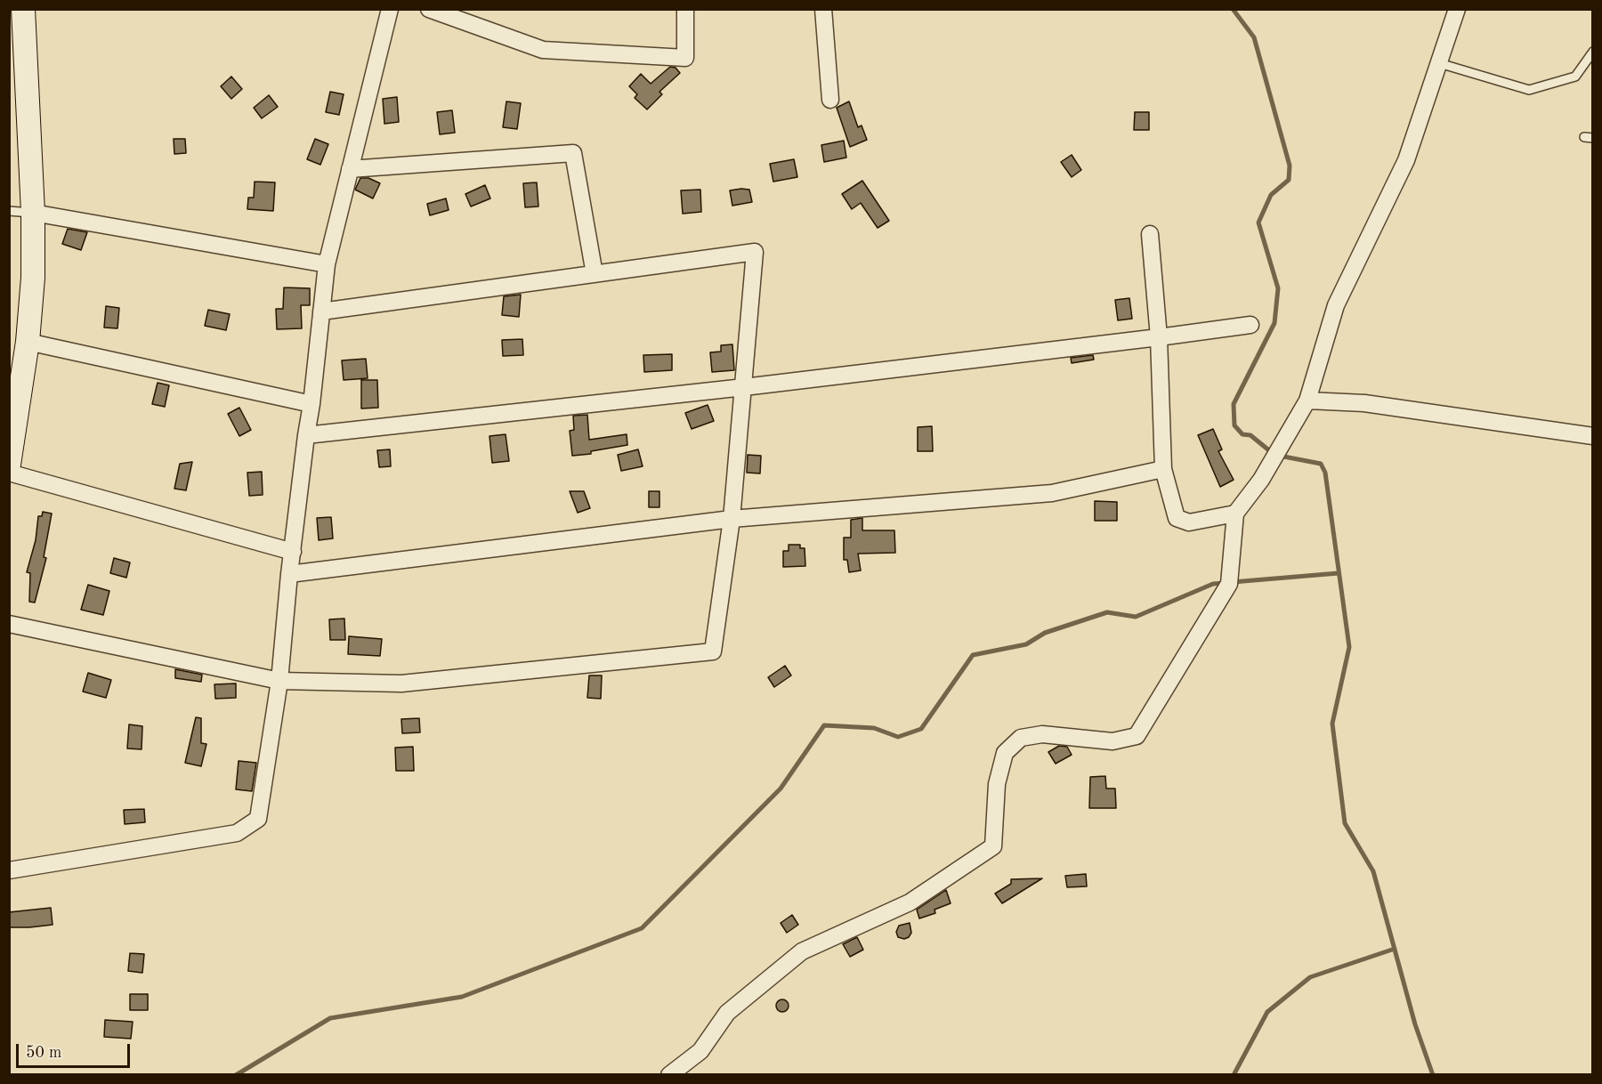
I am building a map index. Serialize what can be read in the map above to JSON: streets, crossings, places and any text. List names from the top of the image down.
{
  "scale_bar": "50 m"
}
